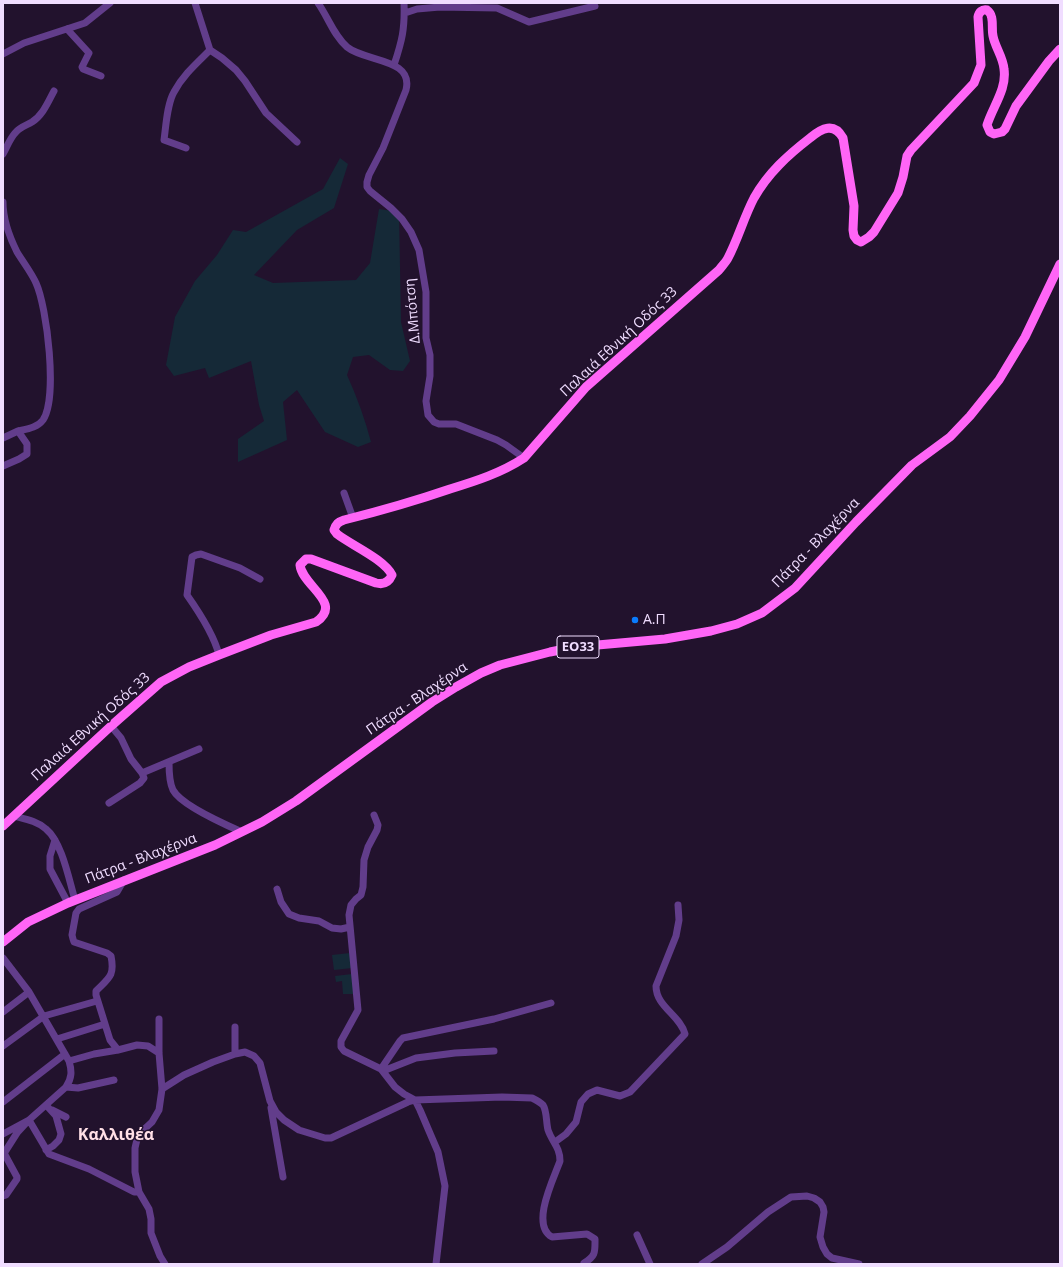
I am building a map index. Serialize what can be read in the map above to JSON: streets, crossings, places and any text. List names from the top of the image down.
{
  "streets": {
    "main road": ["Παλαιά Εθνική Οδός 33", "Πάτρα - Βλαχέρνα", "ΕΟ33"],
    "street": ["Δ.Μπότση"]
  },
  "crossings": [
    ["Δ.Μπότση", "Παλαιά Εθνική Οδός 33"]
  ],
  "districts": ["Καλλιθέα"],
  "places": ["Α.Π"]
}
